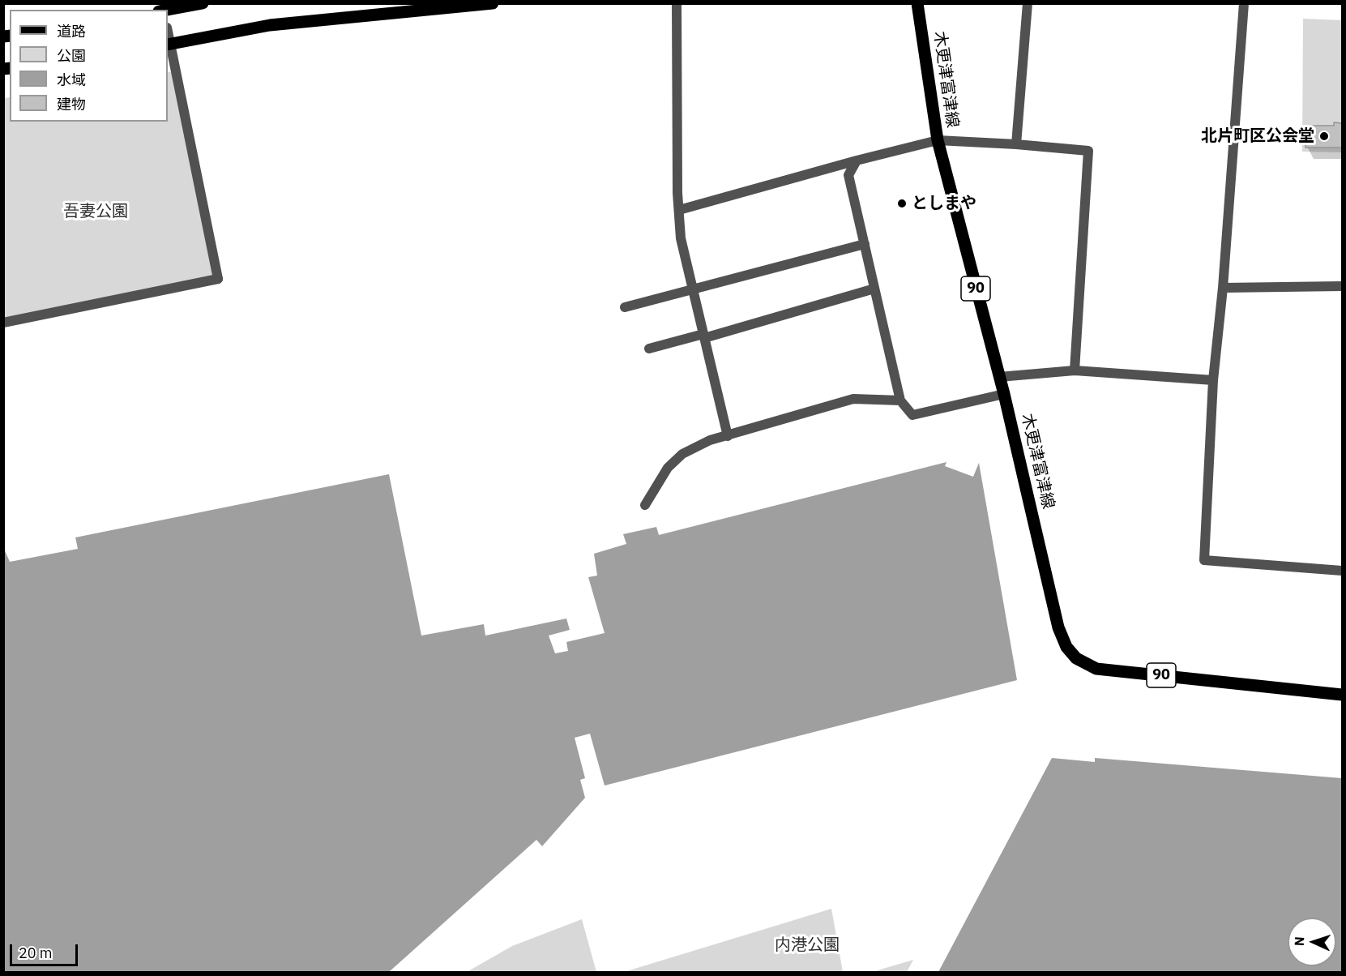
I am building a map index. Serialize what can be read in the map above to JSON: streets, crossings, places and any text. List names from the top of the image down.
{
  "streets": {
    "main road": ["木更津富津線", "90"]
  },
  "parks": ["吾妻公園", "内港公園"],
  "places": ["北片町区公会堂", "としまや"],
  "legend": [
    "道路",
    "公園",
    "水域",
    "建物"
  ],
  "scale_bar": "20 m",
  "north": "left"
}
